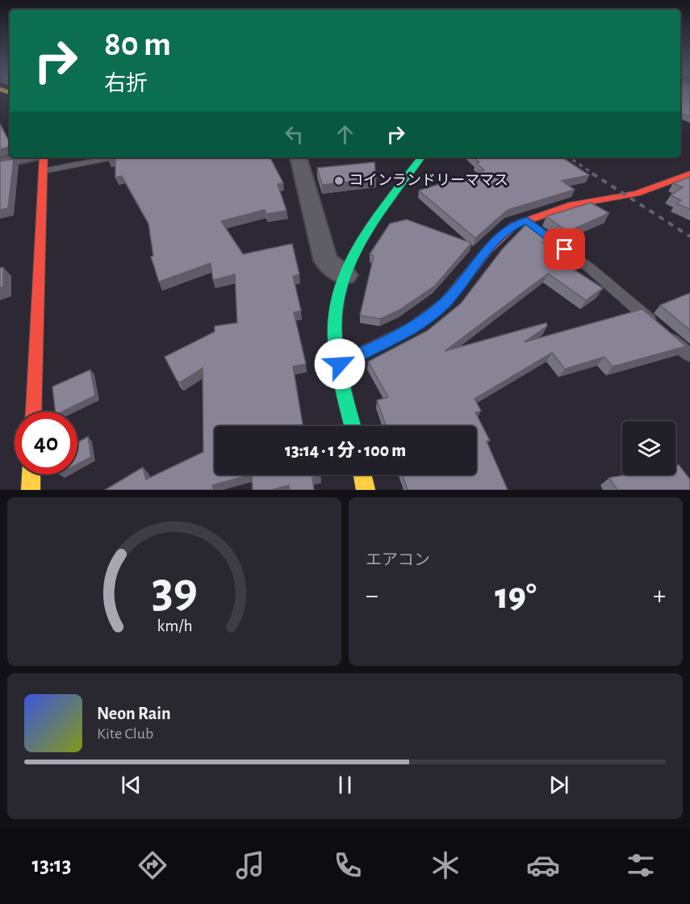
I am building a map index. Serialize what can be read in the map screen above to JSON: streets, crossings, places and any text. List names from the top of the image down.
{
  "places": ["コインランドリーママス"],
  "page": {
    "turn": ["80 m", "右折"],
    "limit": "40",
    "trip": "13:14 · 1 分 · 100 m",
    "tile": "エアコン",
    "heat": ["−", "19°", "+"],
    "song": ["Neon Rain", "Kite Club"],
    "tabs": "13:13",
    "gauge": ["39", "km/h"]
  }
}
